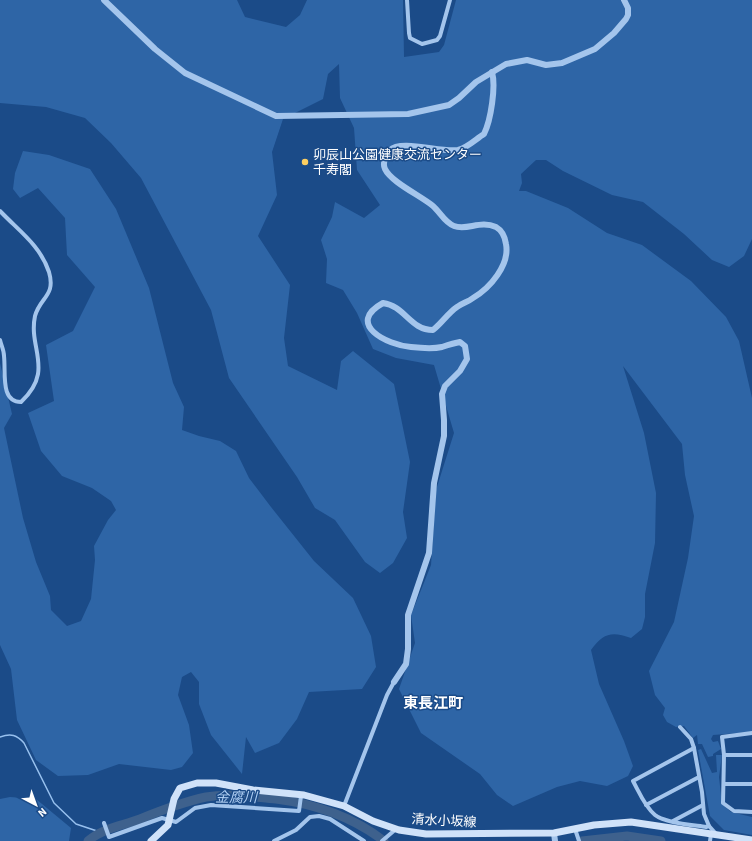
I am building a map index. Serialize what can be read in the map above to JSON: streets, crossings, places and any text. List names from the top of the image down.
{
  "streets": {
    "main road": ["清水小坂線"]
  },
  "districts": ["東長江町"],
  "water": ["金腐川"],
  "places": ["卯辰山公園健康交流センター 千寿閣"],
  "north": "bottom right"
}
